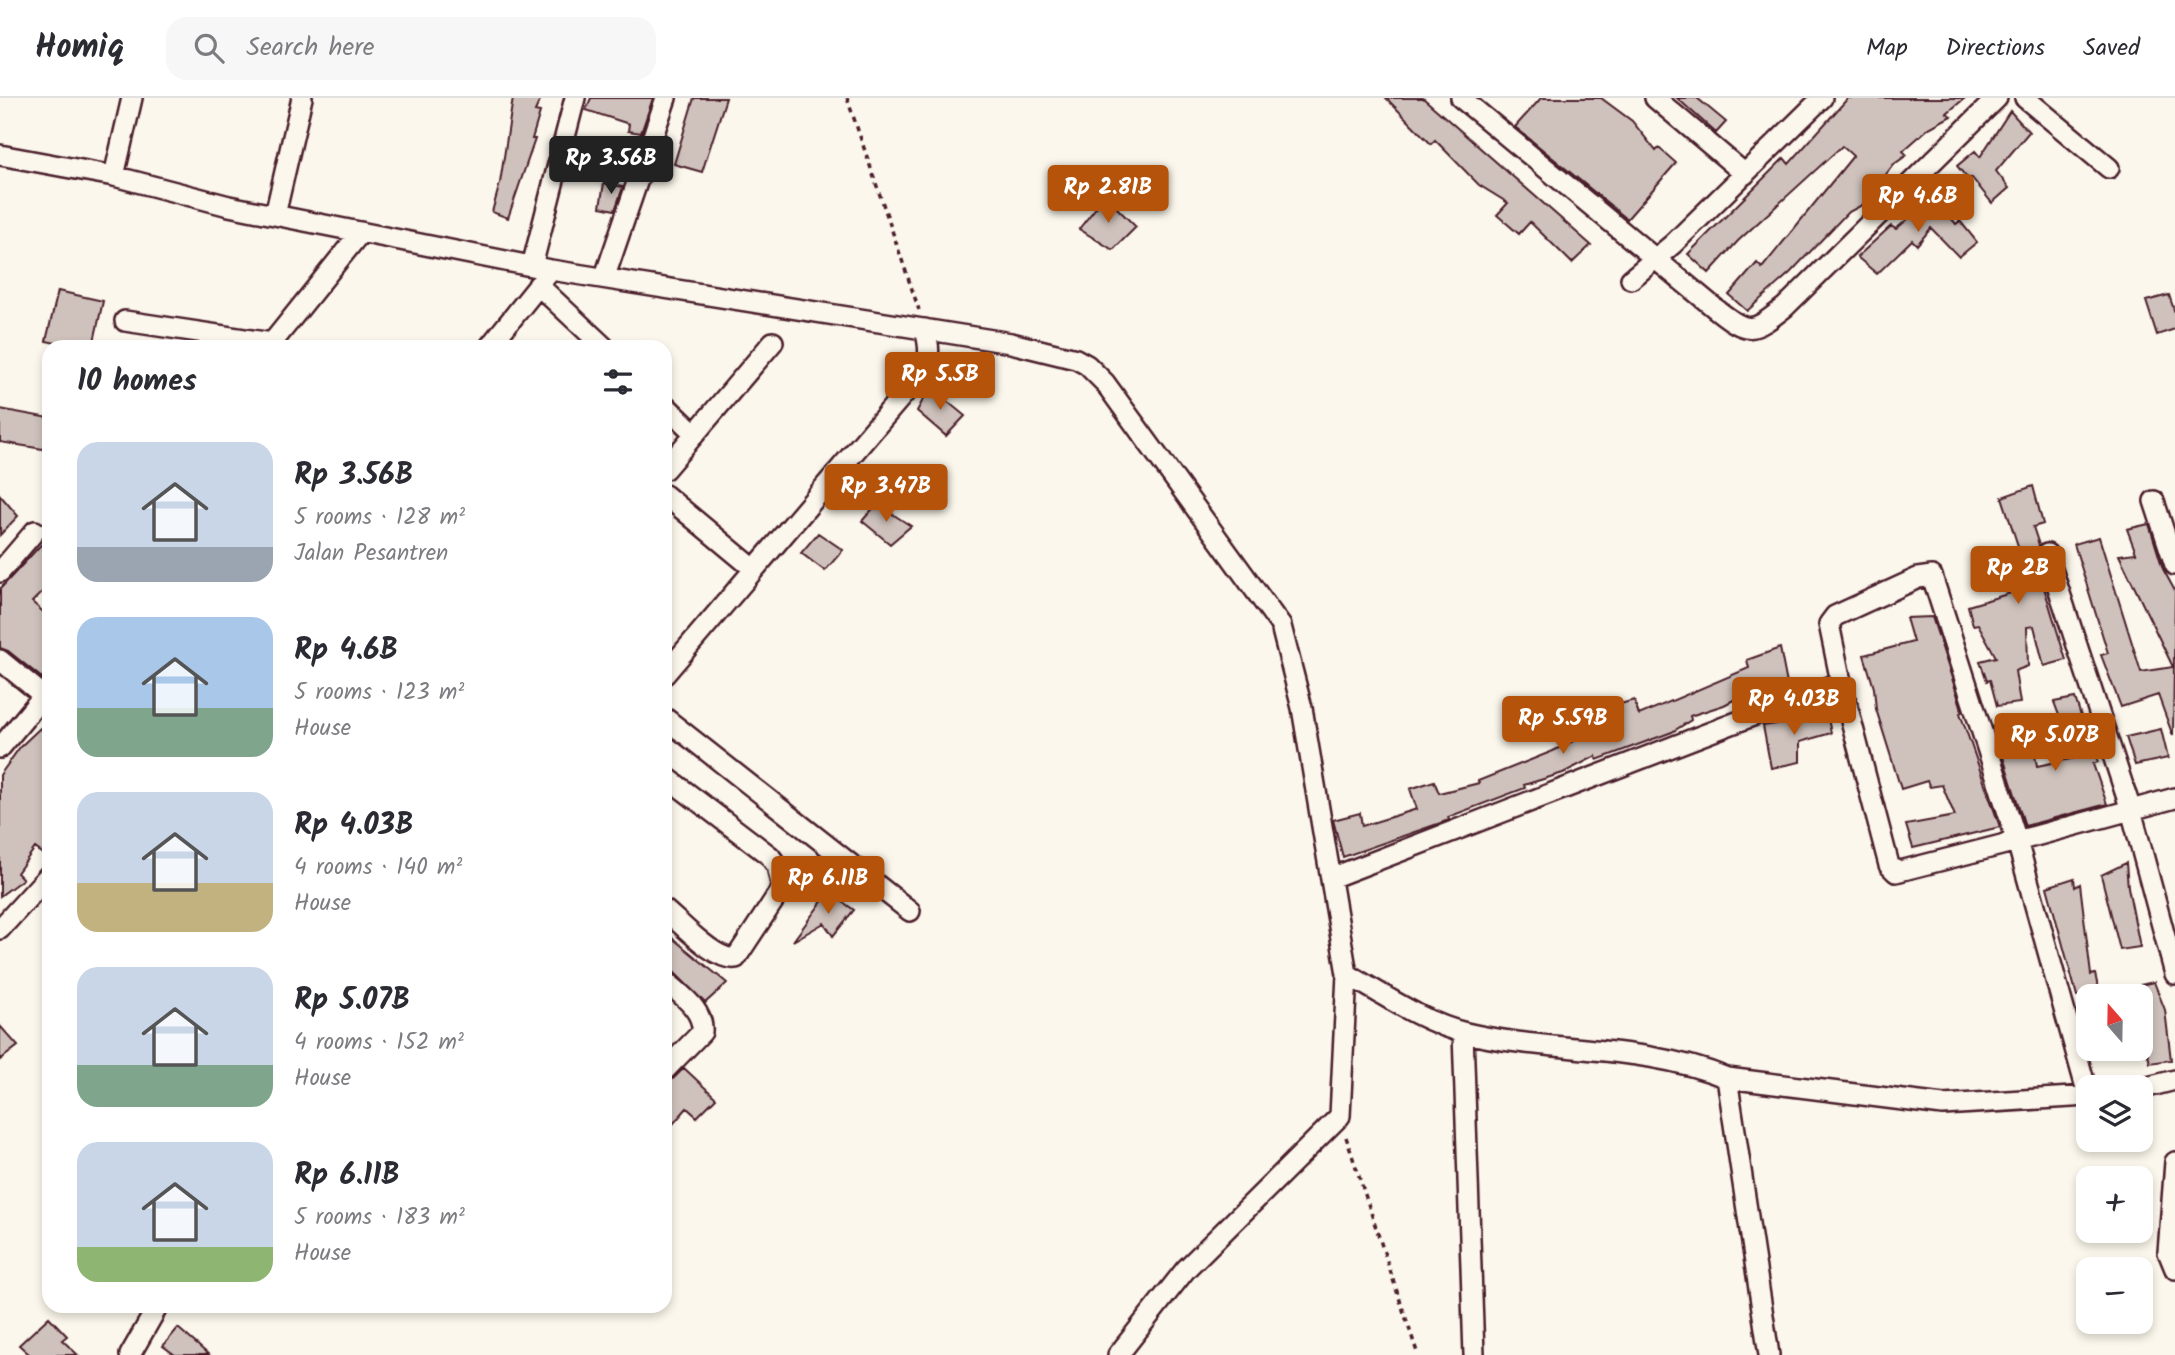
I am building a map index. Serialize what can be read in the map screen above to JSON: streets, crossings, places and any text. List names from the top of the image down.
{
  "north": "top",
  "page": {
    "header": "Homiq",
    "search": "Search here",
    "nav": ["Map", "Directions", "Saved"],
    "price": [
      "Rp 3.56B",
      "Rp 2.81B",
      "Rp 4.6B",
      "Rp 5.5B",
      "Rp 3.47B",
      "Rp 2B",
      "Rp 4.03B",
      "Rp 5.59B",
      "Rp 5.07B",
      "Rp 6.11B"
    ],
    "heading": "10 homes",
    "list": [
      {
        "name": "Rp 3.56B",
        "note": "5 rooms · 128 m² · Jalan Pesantren"
      },
      {
        "name": "Rp 4.6B",
        "note": "5 rooms · 123 m² · House"
      },
      {
        "name": "Rp 4.03B",
        "note": "4 rooms · 140 m² · House"
      },
      {
        "name": "Rp 5.07B",
        "note": "4 rooms · 152 m² · House"
      },
      {
        "name": "Rp 6.11B",
        "note": "5 rooms · 183 m² · House"
      }
    ],
    "map_buttons": ["+", "−"]
  }
}
